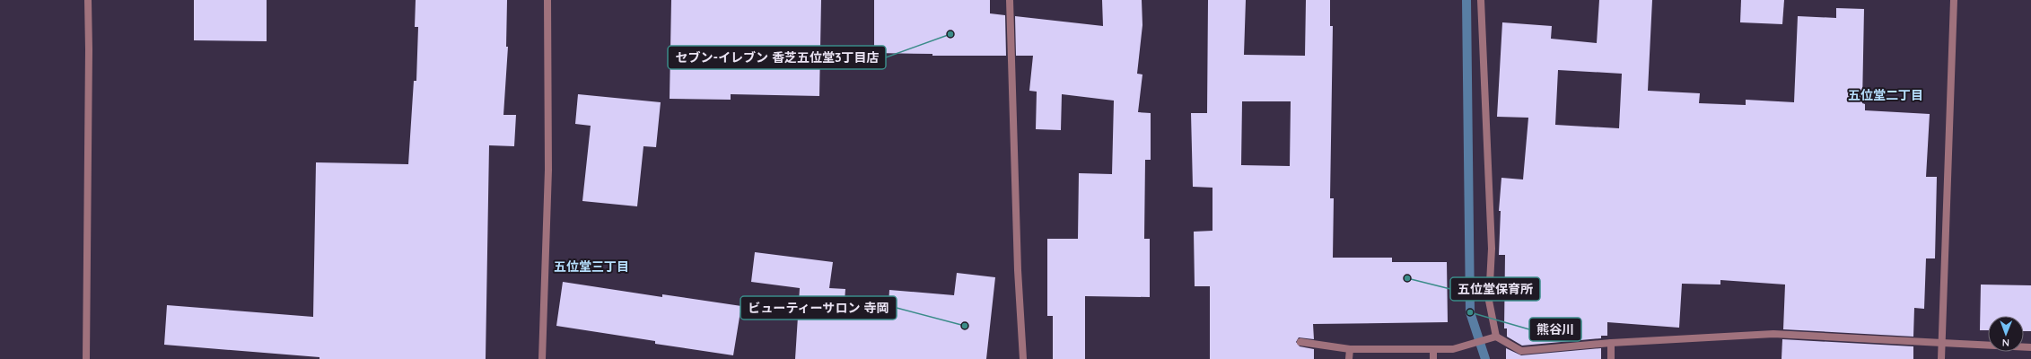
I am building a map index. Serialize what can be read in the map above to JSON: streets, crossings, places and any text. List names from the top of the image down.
{
  "districts": ["五位堂二丁目", "五位堂三丁目"],
  "places": [
    "セブン-イレブン 香芝五位堂3丁目店",
    "五位堂保育所",
    "熊谷川",
    "ビューティーサロン 寺岡"
  ],
  "north": "bottom"
}
